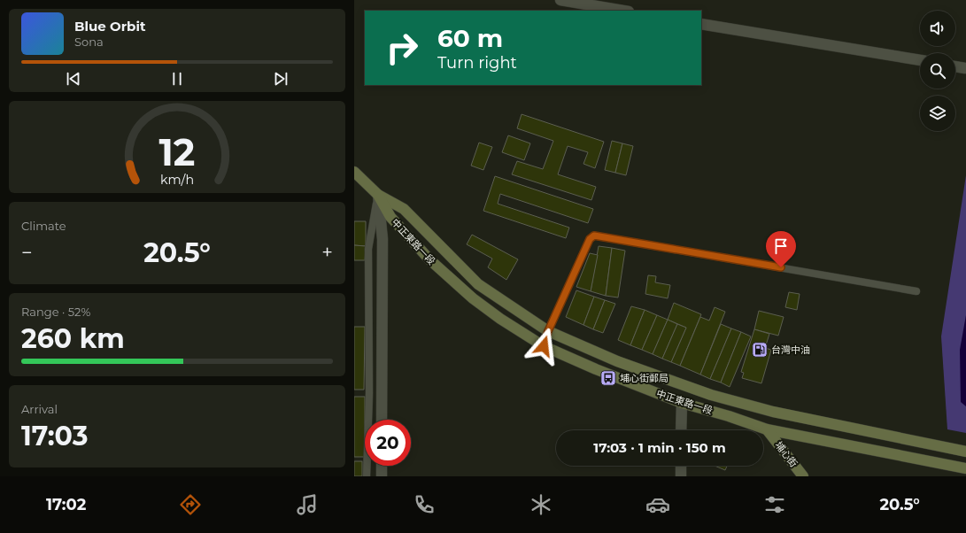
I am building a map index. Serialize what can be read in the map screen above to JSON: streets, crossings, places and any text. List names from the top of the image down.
{
  "streets": {
    "main road": ["中正東路一段", "埔心街"]
  },
  "crossings": [
    ["中正東路一段", "埔心街"]
  ],
  "places": {
    "fuel station": ["台灣中油"],
    "bus stop": ["埔心街郵局"]
  },
  "page": {
    "turn": ["60 m", "Turn right"],
    "song": ["Blue Orbit", "Sona"],
    "tile": [
      "Climate",
      ["Range · 52%", "260 km"],
      ["Arrival", "17:03"]
    ],
    "heat": ["−", "20.5°", "+"],
    "limit": "20",
    "trip": "17:03 · 1 min · 150 m",
    "tabs": ["17:02", "20.5°"],
    "gauge": ["12", "km/h"]
  }
}
